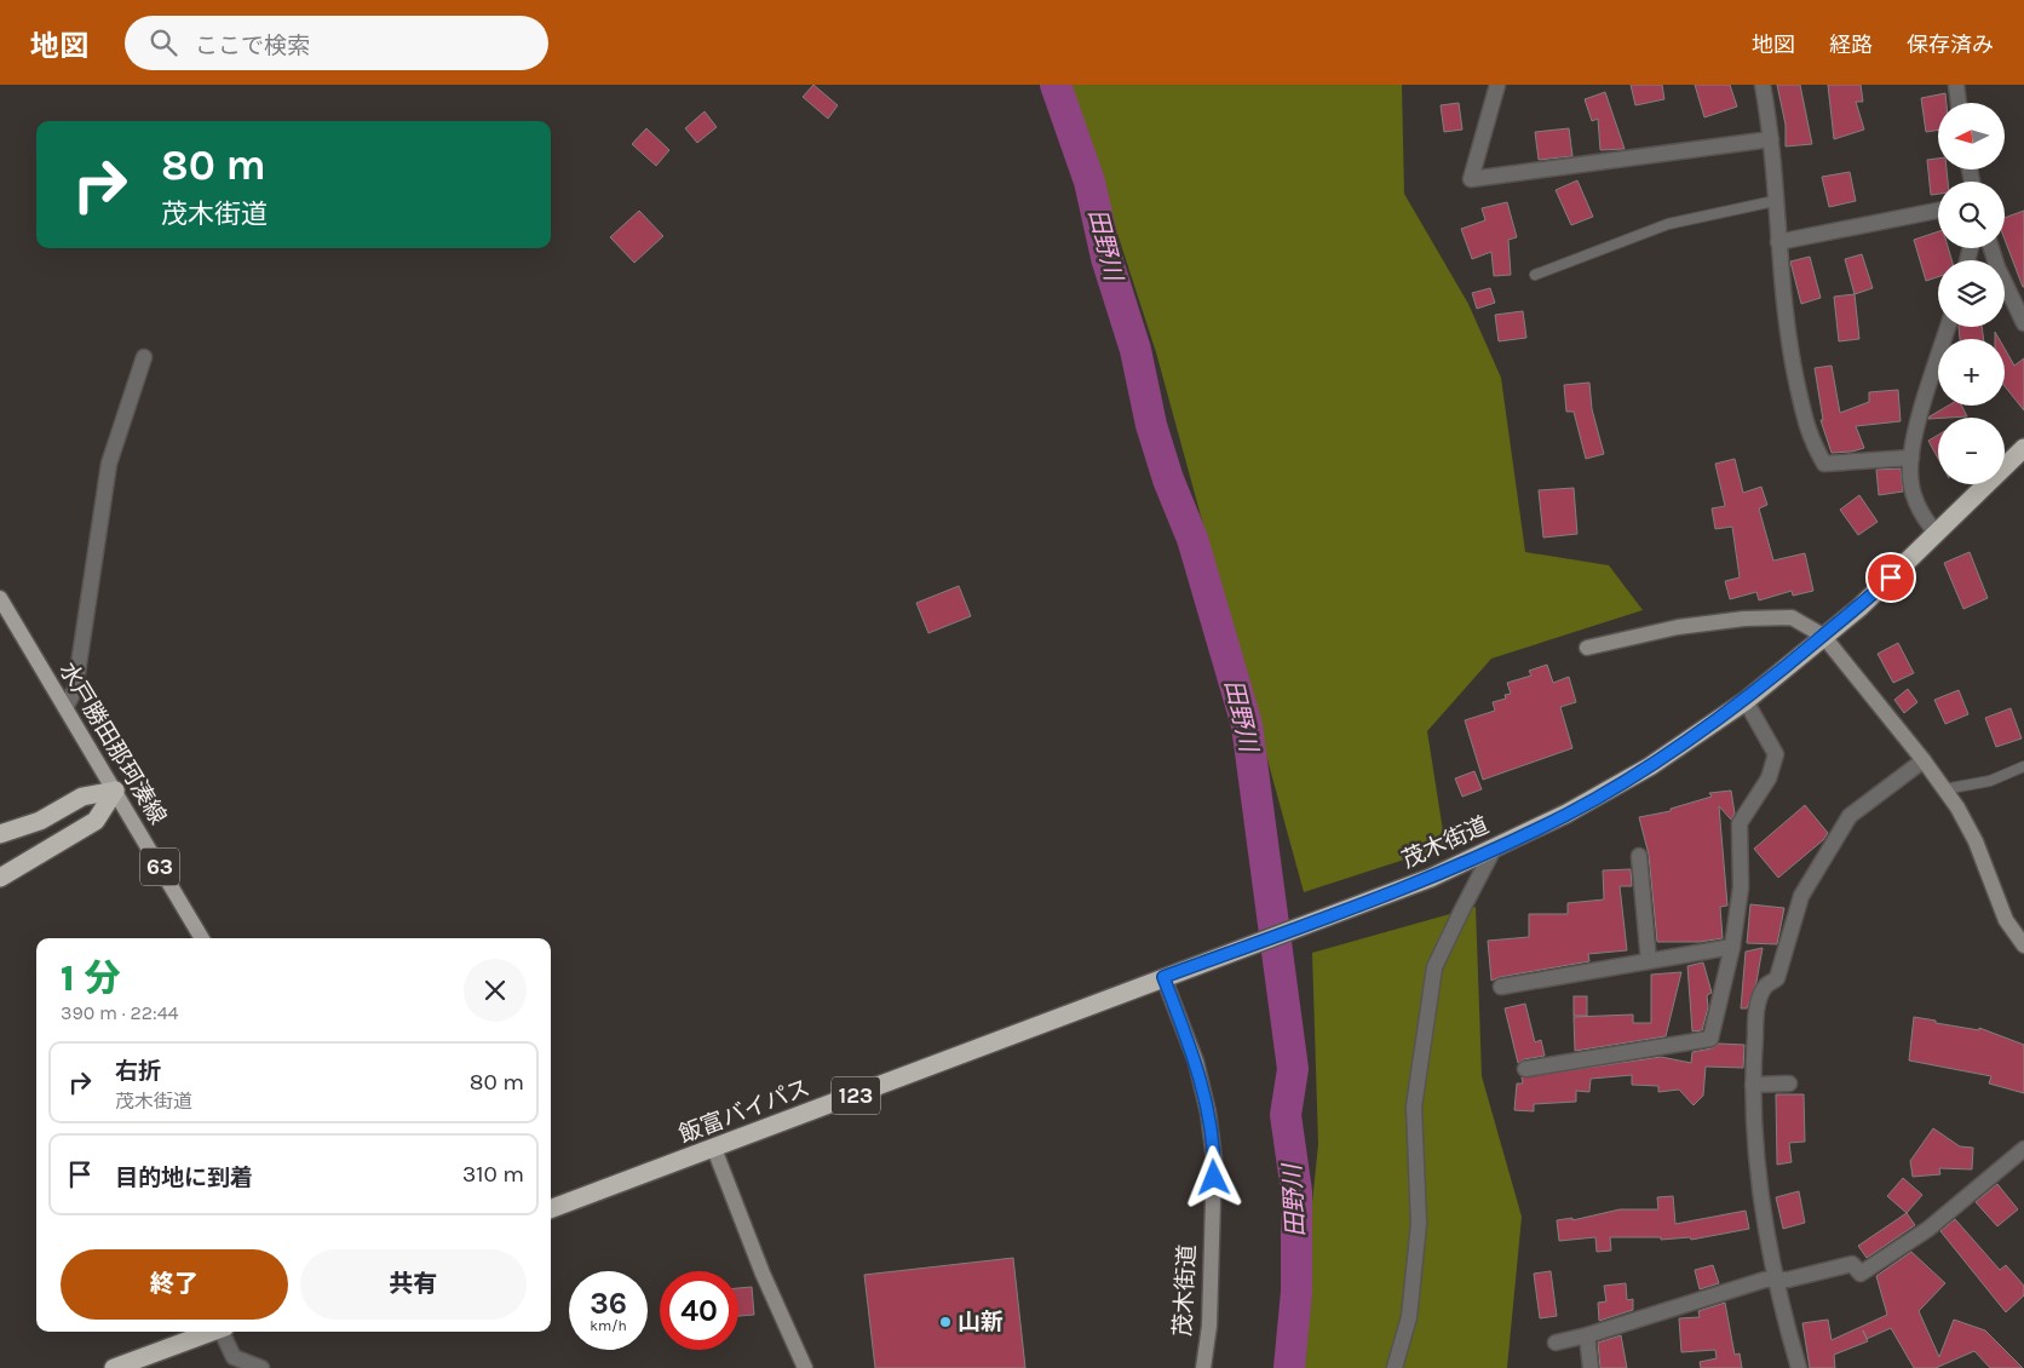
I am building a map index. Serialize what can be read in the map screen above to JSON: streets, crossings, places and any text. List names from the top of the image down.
{
  "streets": {
    "highway": ["茂木街道", "123", "飯富バイパス"],
    "main road": ["水戸勝田那珂湊線", "63"]
  },
  "crossings": [
    ["茂木街道", "飯富バイパス"]
  ],
  "water": ["田野川"],
  "places": ["山新"],
  "north": "left",
  "page": {
    "header": "地図",
    "search": "ここで検索",
    "nav": ["地図", "経路", "保存済み"],
    "map_buttons": ["+", "−"],
    "turn": ["80 m", "茂木街道"],
    "heading": ["1 分", "390 m · 22:44"],
    "list": [
      {
        "name": "右折",
        "note": "茂木街道",
        "value": "80 m"
      },
      {
        "name": "目的地に到着",
        "value": "310 m"
      }
    ],
    "buttons": ["終了", "共有"],
    "speed": "36 km/h",
    "limit": "40"
  }
}
